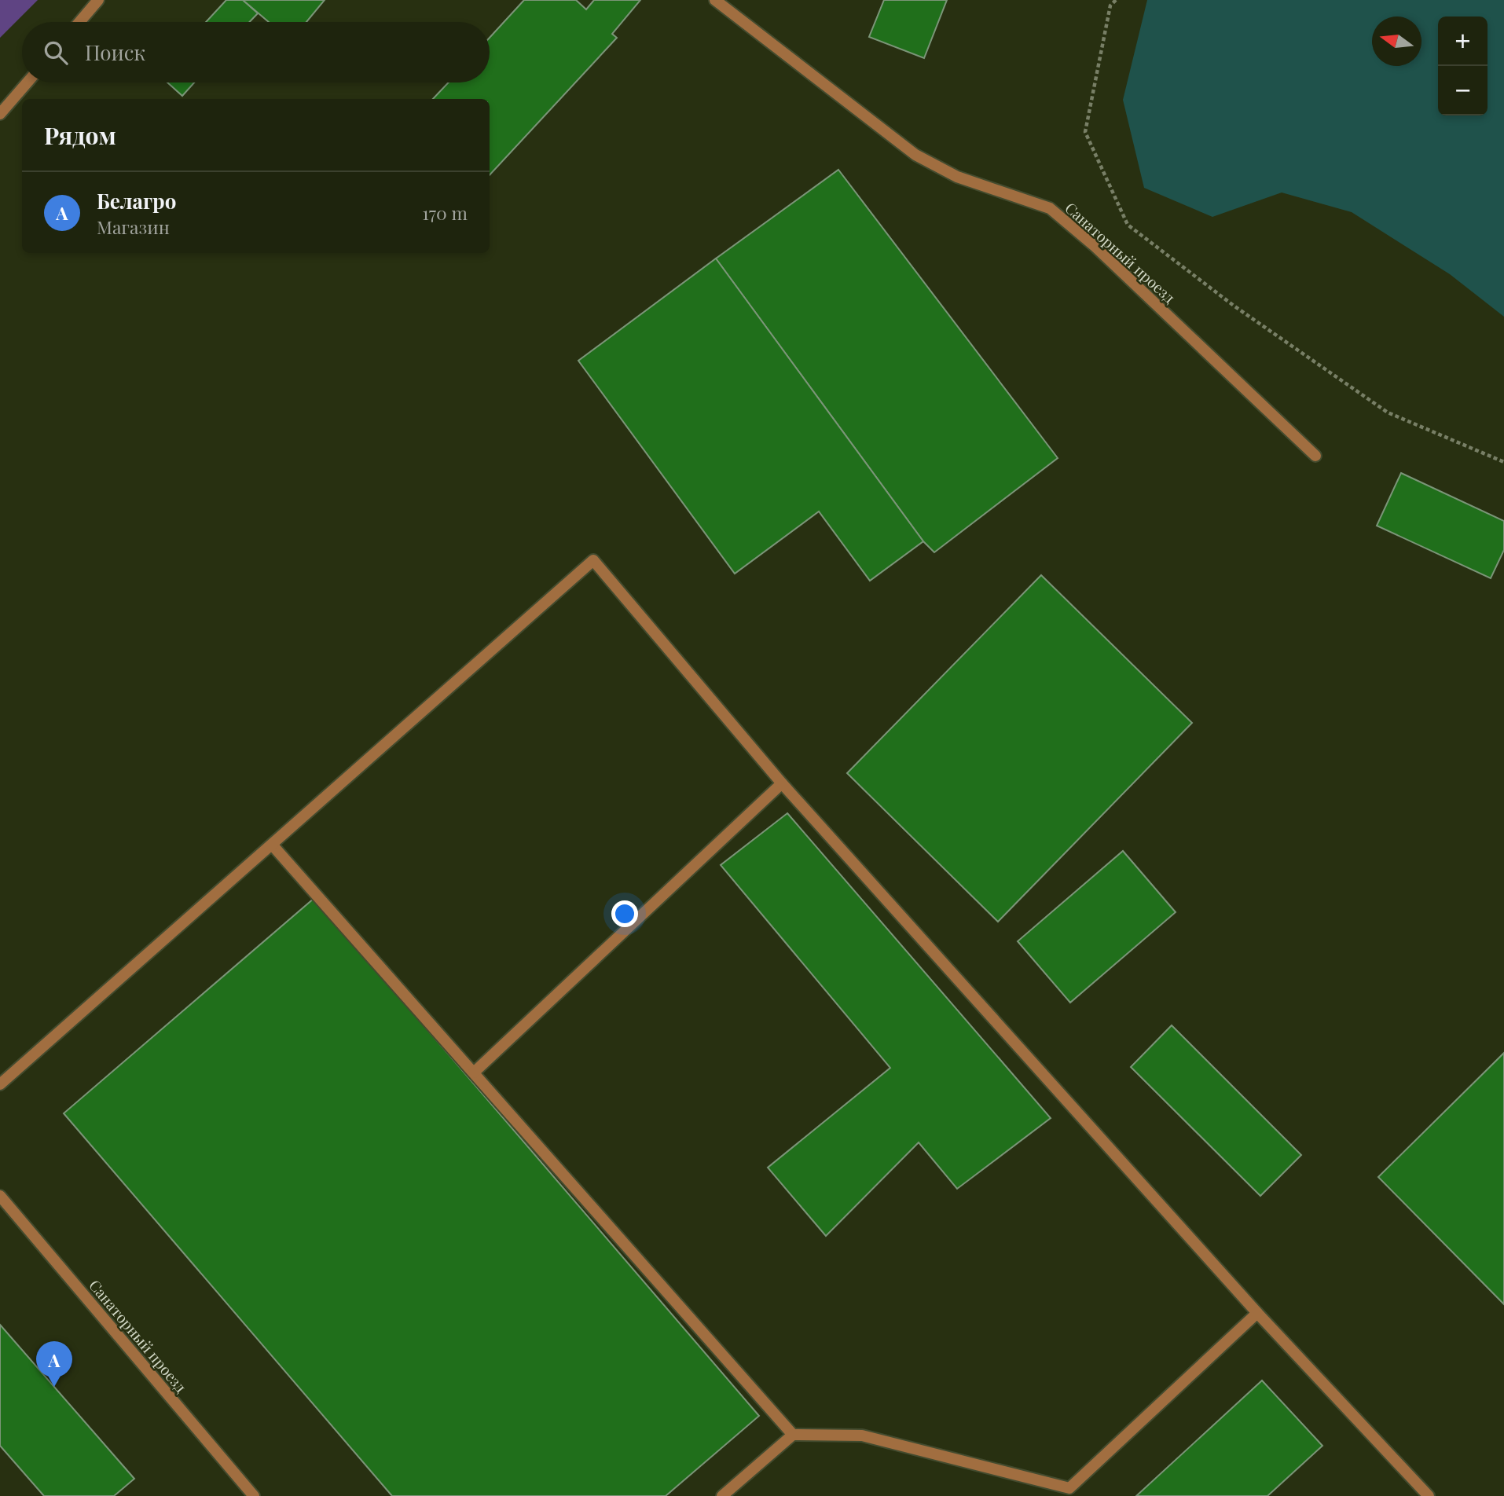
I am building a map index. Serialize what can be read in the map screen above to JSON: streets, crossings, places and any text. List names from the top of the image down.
{
  "streets": {
    "street": ["Санаторный проезд"]
  },
  "north": "left",
  "page": {
    "map_buttons": ["+", "−"],
    "search": "Поиск",
    "heading": "Рядом",
    "list": [
      {
        "mark": "A",
        "name": "Белагро",
        "note": "Магазин",
        "value": "170 m"
      }
    ],
    "pins": "A"
  }
}
